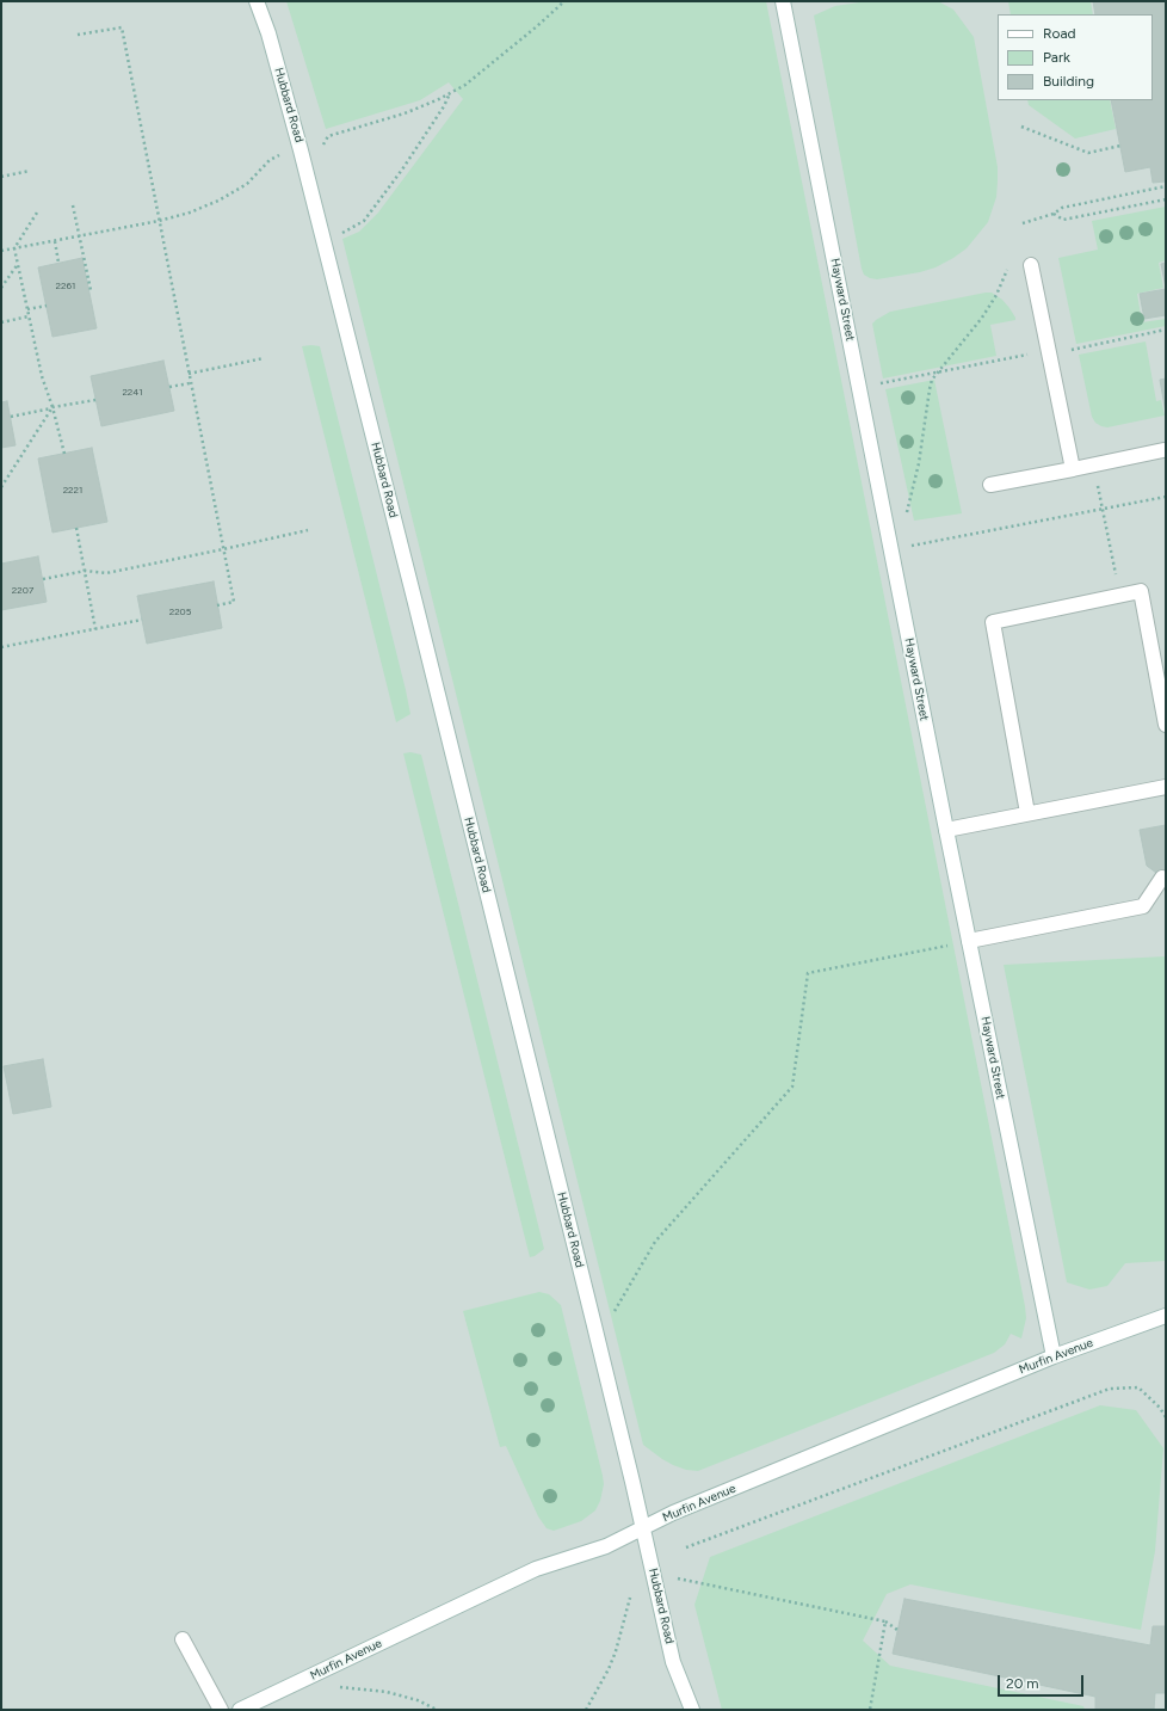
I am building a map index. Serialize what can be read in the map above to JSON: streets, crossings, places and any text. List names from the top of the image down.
{
  "streets": {
    "street": ["Hubbard Road", "Hayward Street", "Murfin Avenue"]
  },
  "crossings": [
    ["Hubbard Road", "Murfin Avenue"],
    ["Hayward Street", "Murfin Avenue"]
  ],
  "house_numbers": [
    "2261",
    "2241",
    "2221",
    "2207",
    "2205"
  ],
  "legend": ["Road", "Park", "Building"],
  "scale_bar": "20 m"
}
